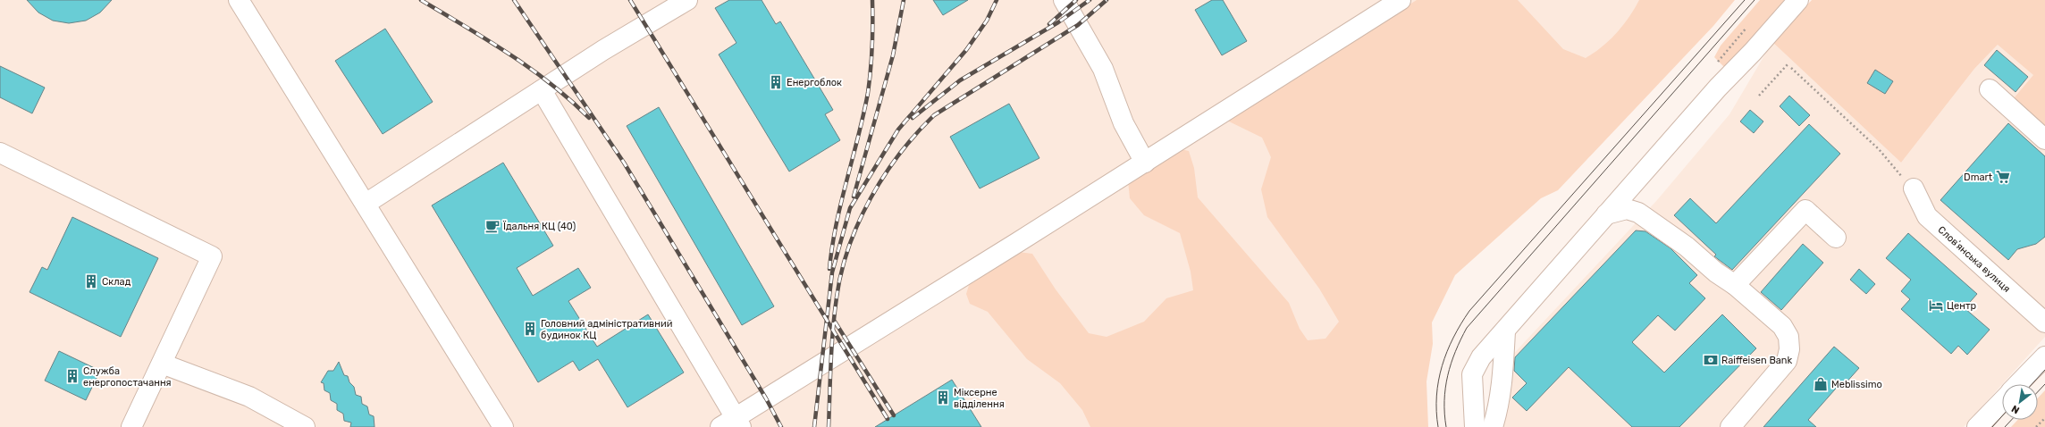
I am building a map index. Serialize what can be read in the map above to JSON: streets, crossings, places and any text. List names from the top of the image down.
{
  "streets": {
    "street": ["Словʼянська вулиця"]
  },
  "places": {
    "building": [
      "Енергоблок",
      "Склад",
      "Головний адміністративний будинок КЦ",
      "Служба енергопостачання",
      "Міксерне відділення"
    ],
    "supermarket": ["Dmart"],
    "cafe": ["Їдальня КЦ (40)"],
    "hotel": ["Центр"],
    "bank": ["Raiffeisen Bank"],
    "shop": ["Meblissimo"]
  },
  "north": "bottom left"
}
